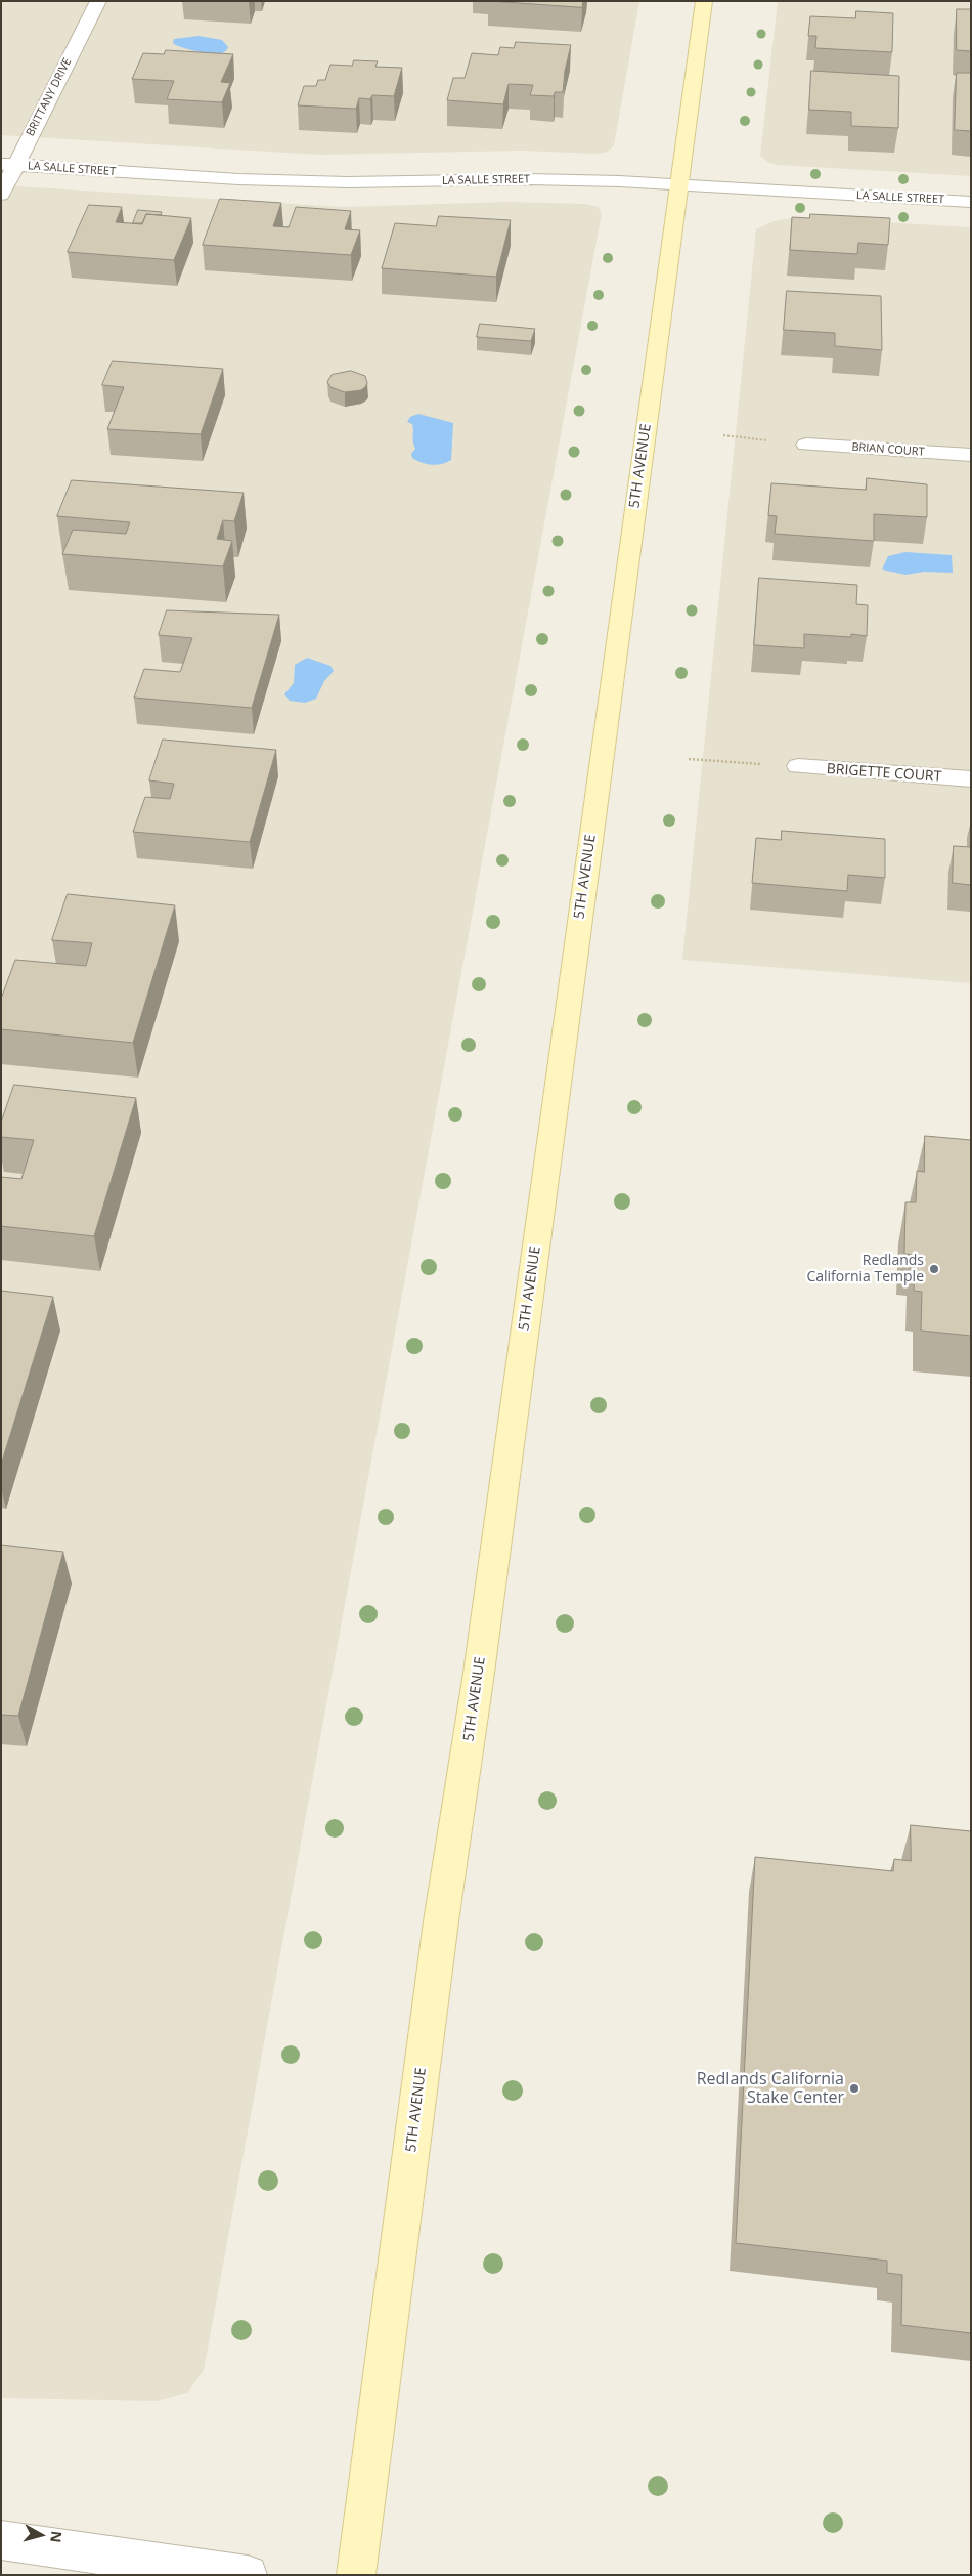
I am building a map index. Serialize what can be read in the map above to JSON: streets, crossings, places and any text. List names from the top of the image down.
{
  "streets": {
    "main road": ["5TH AVENUE"],
    "street": [
      "BRITTANY DRIVE",
      "LA SALLE STREET",
      "BRIAN COURT",
      "BRIGETTE COURT"
    ]
  },
  "crossings": [
    ["BRITTANY DRIVE", "LA SALLE STREET"],
    ["LA SALLE STREET", "5TH AVENUE"]
  ],
  "places": ["Redlands California Temple", "Redlands California Stake Center"],
  "north": "right"
}
